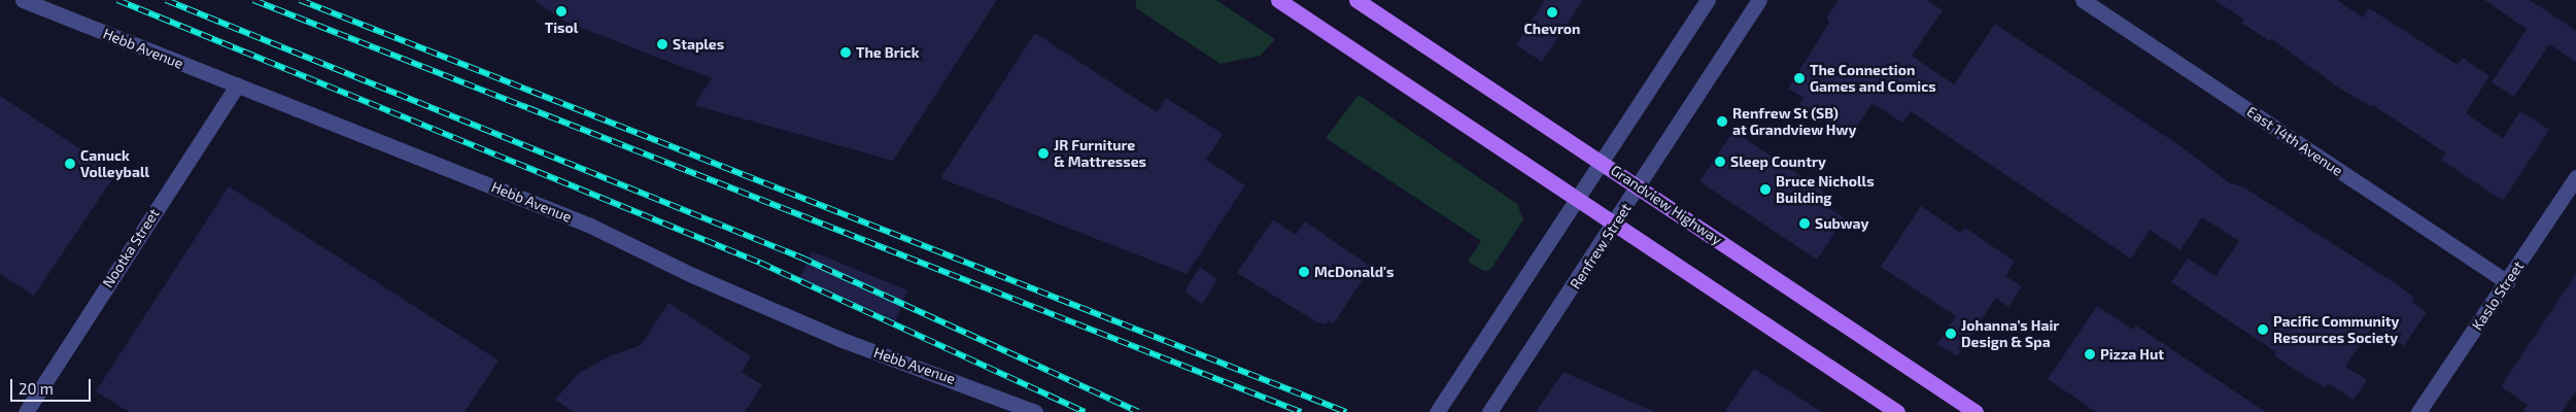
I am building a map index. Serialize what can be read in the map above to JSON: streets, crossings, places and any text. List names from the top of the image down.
{
  "streets": {
    "main road": ["Grandview Highway"],
    "street": [
      "Hebb Avenue",
      "East 14th Avenue",
      "Renfrew Street",
      "Nootka Street",
      "Kaslo Street"
    ]
  },
  "crossings": [
    ["Hebb Avenue", "Nootka Street"],
    ["East 14th Avenue", "Kaslo Street"],
    ["Grandview Highway", "Renfrew Street"]
  ],
  "places": [
    "Tisol",
    "Chevron",
    "Staples",
    "The Brick",
    "The Connection Games and Comics",
    "Renfrew St (SB) at Grandview Hwy",
    "JR Furniture & Mattresses",
    "Sleep Country",
    "Canuck Volleyball",
    "Bruce Nicholls Building",
    "Subway",
    "McDonald's",
    "Pacific Community Resources Society",
    "Johanna’s Hair Design & Spa",
    "Pizza Hut"
  ],
  "scale_bar": "20 m"
}
